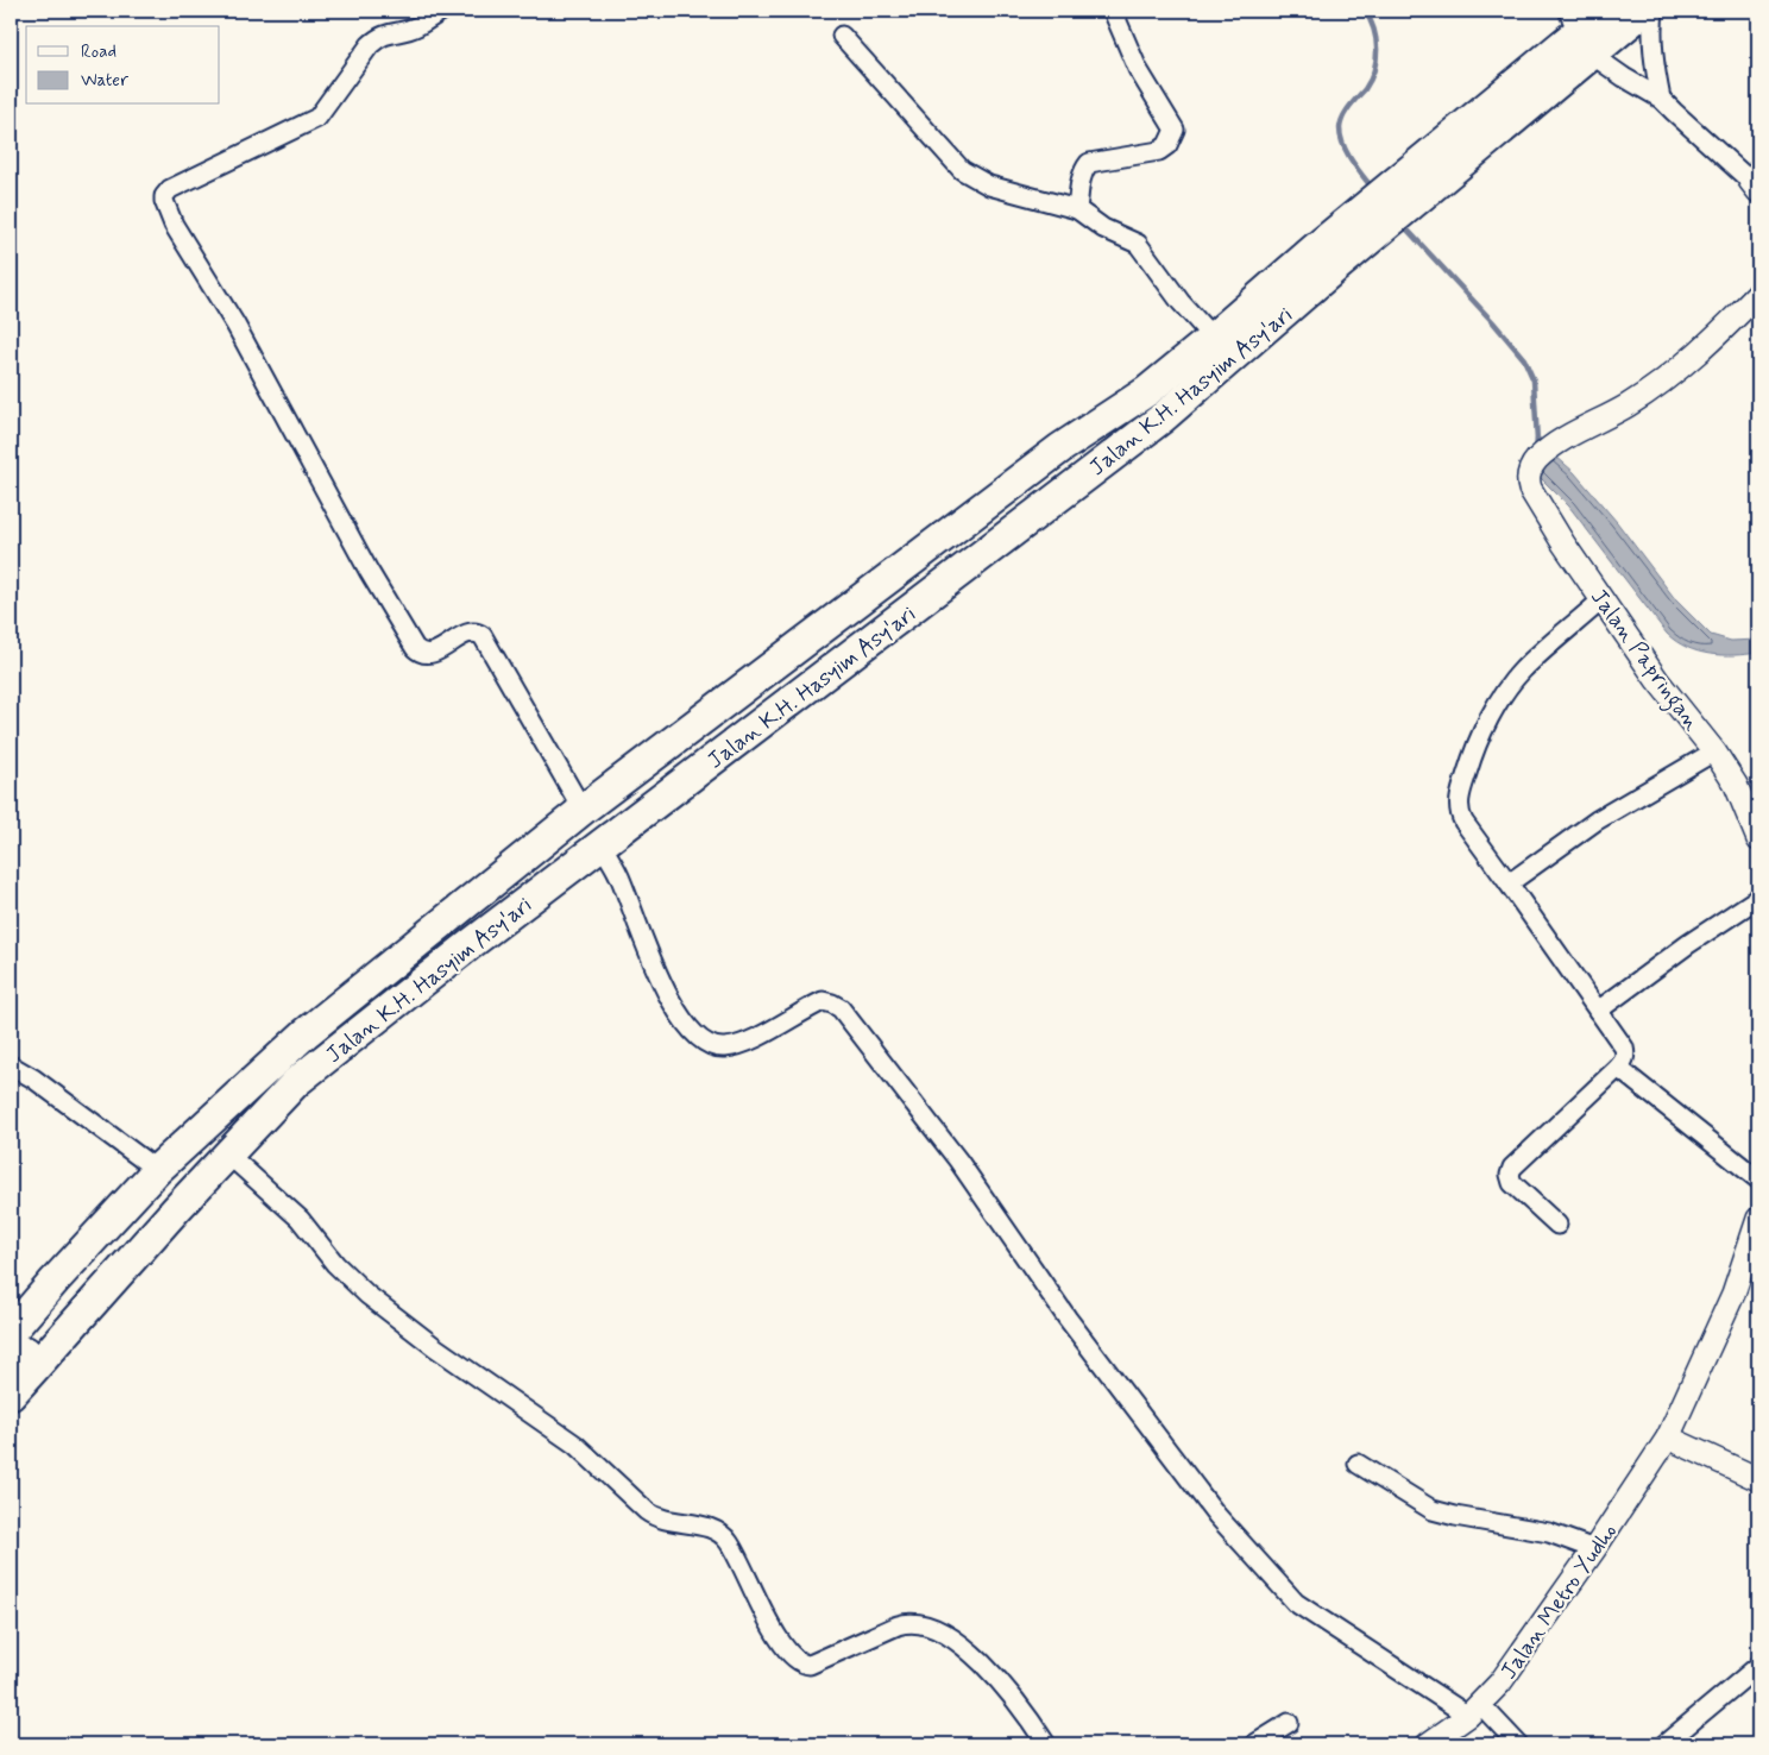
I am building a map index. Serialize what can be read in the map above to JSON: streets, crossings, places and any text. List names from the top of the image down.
{
  "streets": {
    "highway": ["Jalan K.H. Hasyim Asy'ari"],
    "street": ["Jalan Papringan", "Jalan Metro Yudho"]
  },
  "legend": ["Road", "Water"]
}
